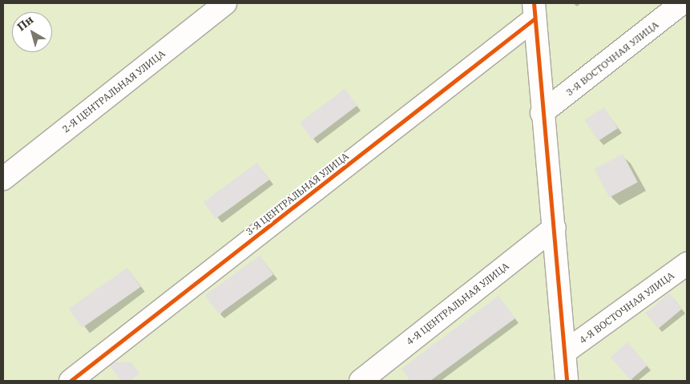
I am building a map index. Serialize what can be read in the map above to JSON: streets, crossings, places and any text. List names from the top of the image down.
{
  "streets": {
    "street": [
      "3-Я ВОСТОЧНАЯ УЛИЦА",
      "2-Я ЦЕНТРАЛЬНАЯ УЛИЦА",
      "3-Я ЦЕНТРАЛЬНАЯ УЛИЦА",
      "4-Я ЦЕНТРАЛЬНАЯ УЛИЦА",
      "4-Я ВОСТОЧНАЯ УЛИЦА"
    ]
  },
  "north": "top left"
}
